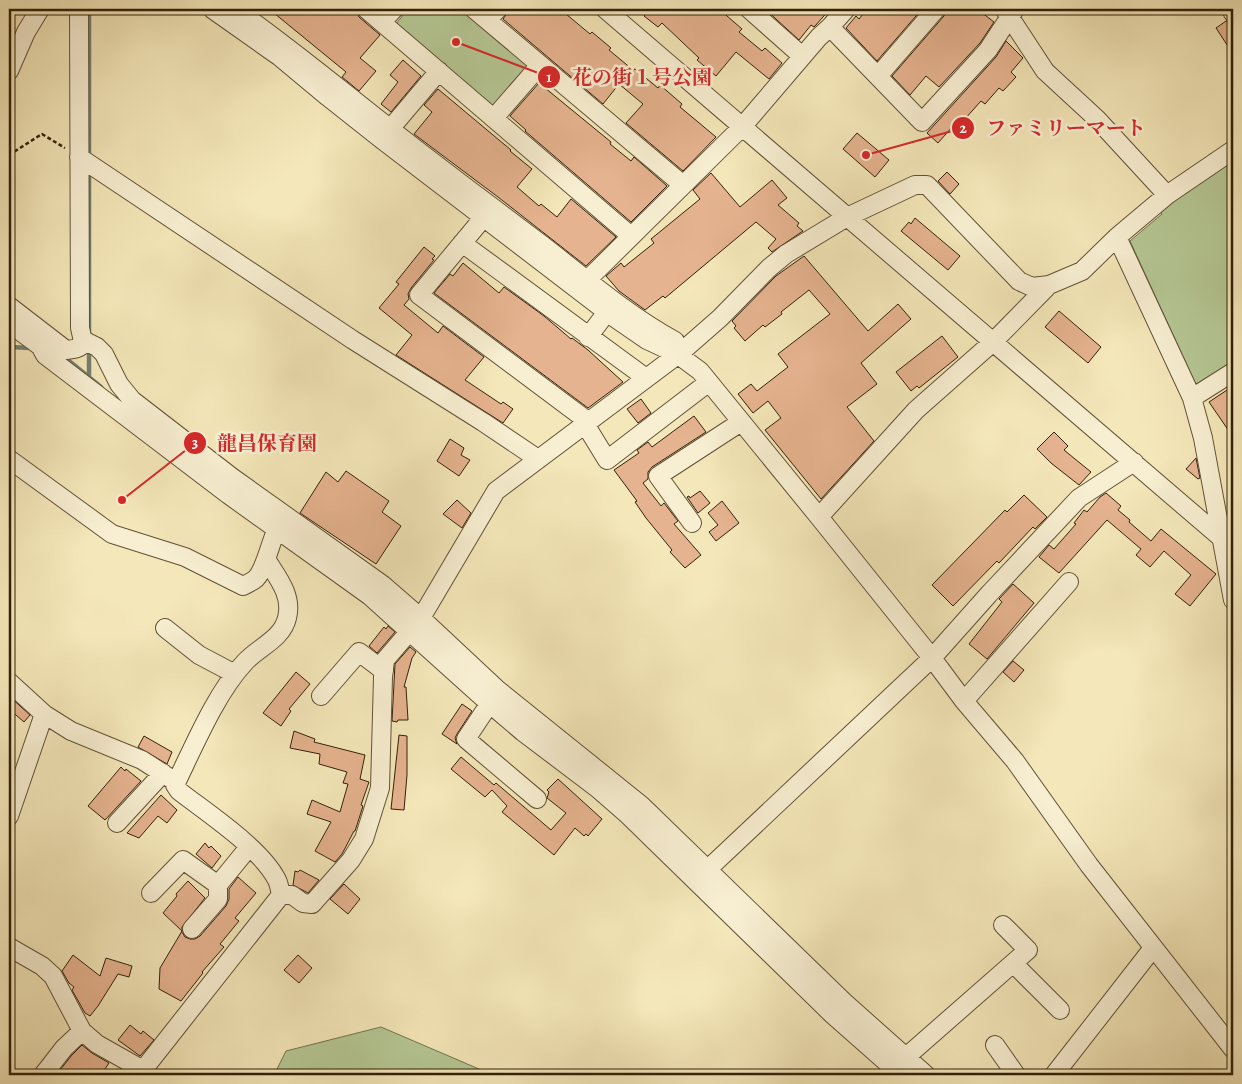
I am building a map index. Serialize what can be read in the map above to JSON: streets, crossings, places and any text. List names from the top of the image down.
{
  "places": ["花の街１号公園", "ファミリーマート", "龍昌保育園"]
}
